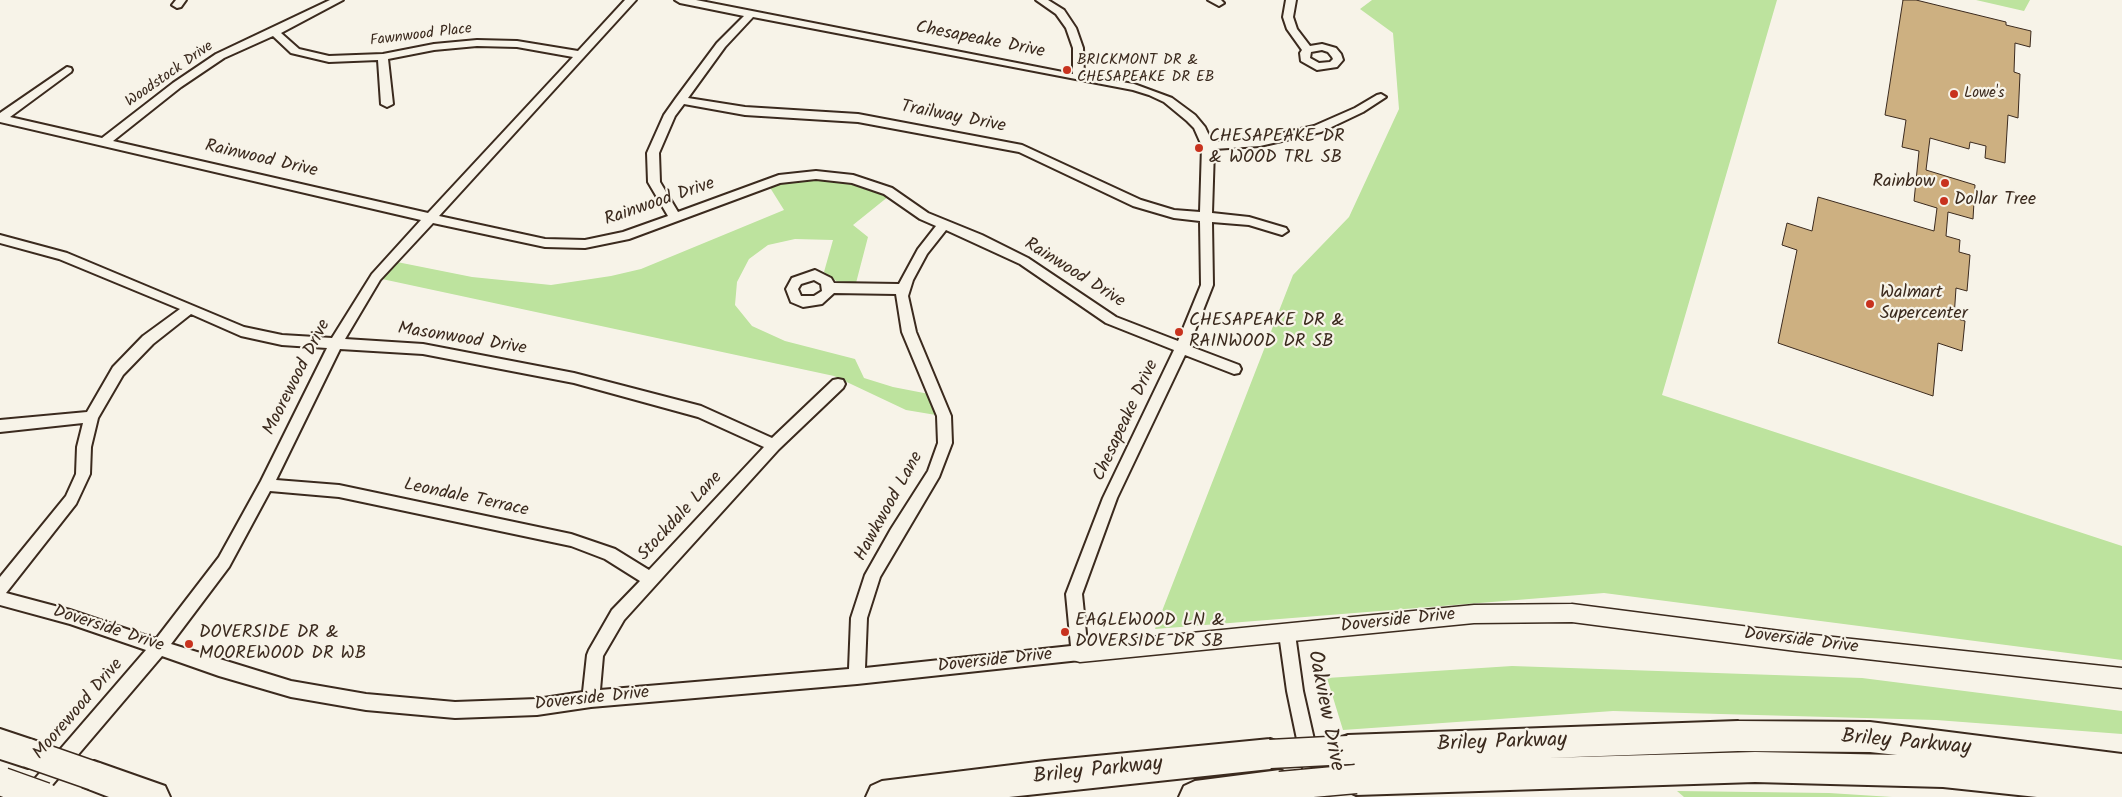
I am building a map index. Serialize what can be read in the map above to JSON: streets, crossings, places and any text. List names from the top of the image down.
{
  "streets": {
    "highway": ["Briley Parkway"],
    "street": [
      "Fawnwood Place",
      "Chesapeake Drive",
      "Woodstock Drive",
      "Trailway Drive",
      "Rainwood Drive",
      "Masonwood Drive",
      "Moorewood Drive",
      "Leondale Terrace",
      "Hawkwood Lane",
      "Stockdale Lane",
      "Doverside Drive",
      "Oakview Drive"
    ]
  },
  "crossings": [
    ["Fawnwood Place", "Woodstock Drive"],
    ["Fawnwood Place", "Moorewood Drive"],
    ["Chesapeake Drive", "Trailway Drive"],
    ["Chesapeake Drive", "Rainwood Drive"],
    ["Chesapeake Drive", "Doverside Drive"],
    ["Woodstock Drive", "Rainwood Drive"],
    ["Rainwood Drive", "Moorewood Drive"],
    ["Rainwood Drive", "Hawkwood Lane"],
    ["Masonwood Drive", "Moorewood Drive"],
    ["Masonwood Drive", "Stockdale Lane"],
    ["Moorewood Drive", "Leondale Terrace"],
    ["Moorewood Drive", "Doverside Drive"],
    ["Leondale Terrace", "Stockdale Lane"],
    ["Hawkwood Lane", "Doverside Drive"],
    ["Stockdale Lane", "Doverside Drive"],
    ["Doverside Drive", "Oakview Drive"]
  ],
  "places": [
    "BRICKMONT DR & CHESAPEAKE DR EB",
    "Lowe's",
    "CHESAPEAKE DR & WOOD TRL SB",
    "Rainbow",
    "Dollar Tree",
    "Walmart Supercenter",
    "CHESAPEAKE DR & RAINWOOD DR SB",
    "EAGLEWOOD LN & DOVERSIDE DR SB",
    "DOVERSIDE DR & MOOREWOOD DR WB"
  ]
}
